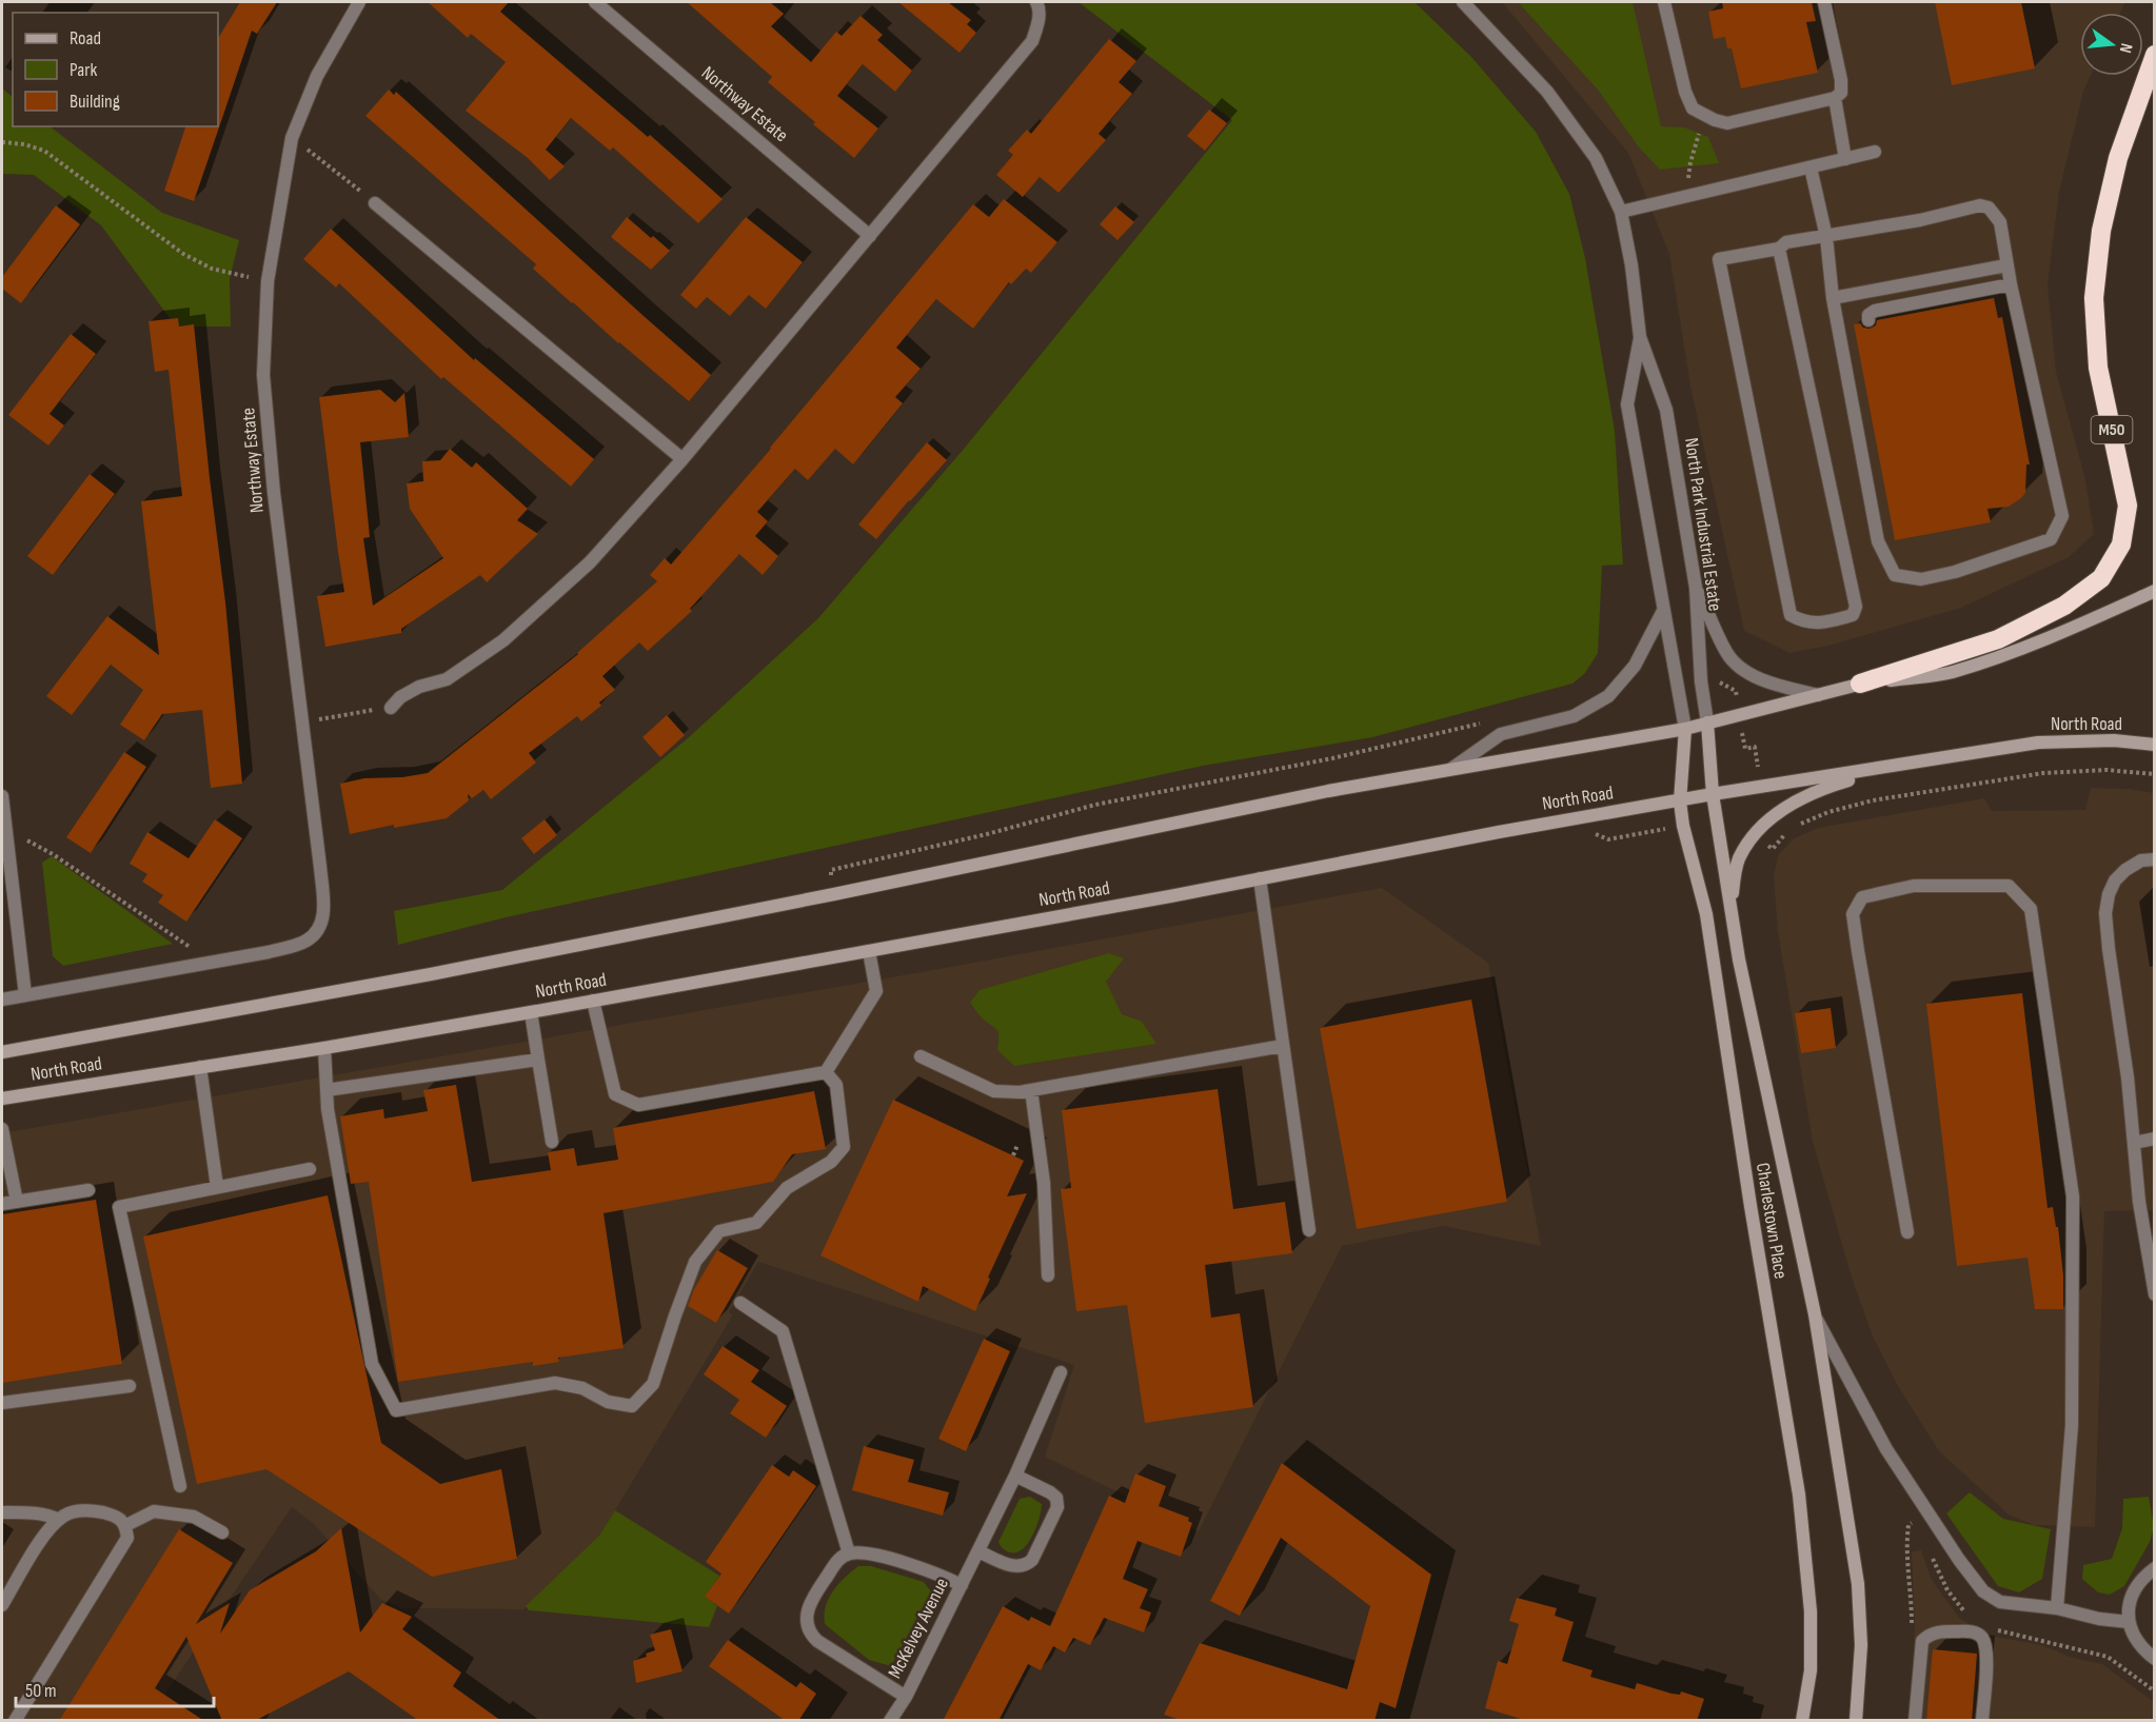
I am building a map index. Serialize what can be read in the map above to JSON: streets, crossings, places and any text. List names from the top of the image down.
{
  "streets": {
    "highway": ["M50"],
    "main road": ["North Road", "Charlestown Place"],
    "street": ["Northway Estate", "North Park Industrial Estate", "McKelvey Avenue"]
  },
  "crossings": [
    ["M50", "North Road"],
    ["North Park Industrial Estate", "North Road"],
    ["North Park Industrial Estate", "Charlestown Place"],
    ["North Road", "Charlestown Place"]
  ],
  "legend": ["Road", "Park", "Building"],
  "scale_bar": "50 m",
  "north": "right"
}
